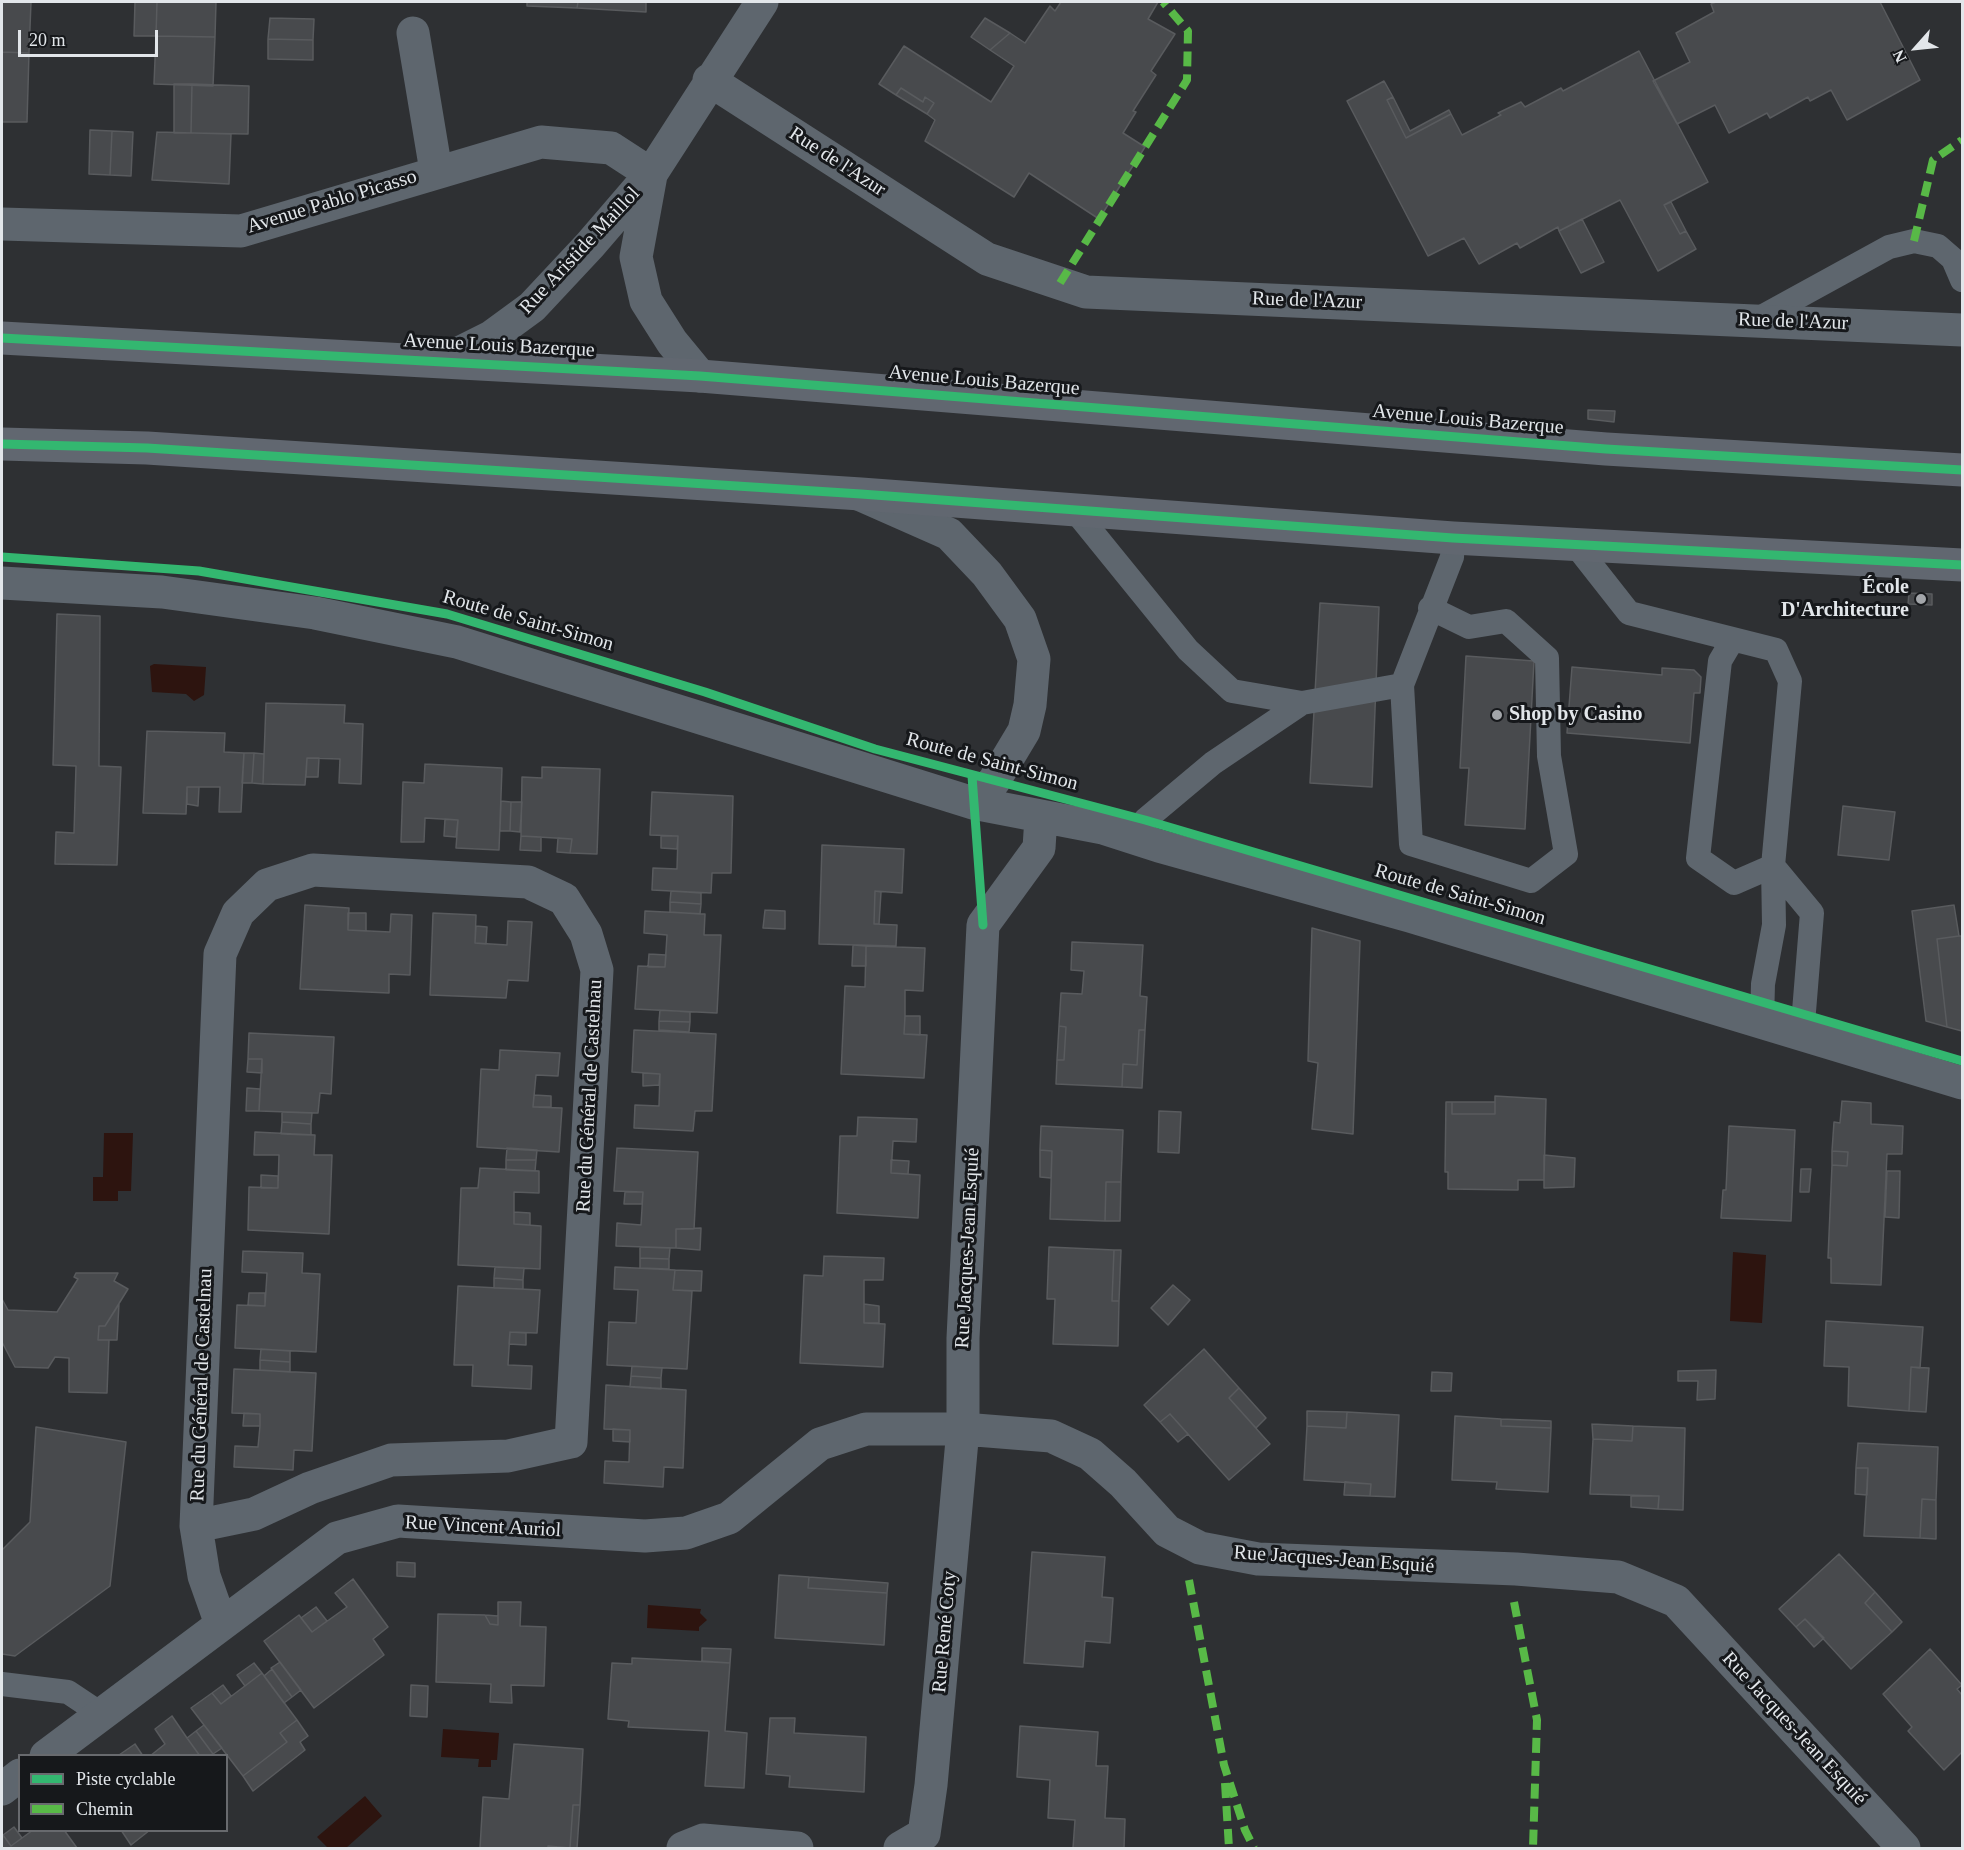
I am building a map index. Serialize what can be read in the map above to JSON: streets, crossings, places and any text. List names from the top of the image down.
{
  "streets": {
    "main road": ["Avenue Louis Bazerque"],
    "street": [
      "Rue de l'Azur",
      "Avenue Pablo Picasso",
      "Rue Aristide Maillol",
      "Route de Saint-Simon",
      "Rue du Général de Castelnau",
      "Rue Jacques-Jean Esquié",
      "Rue Vincent Auriol",
      "Rue René Coty"
    ]
  },
  "crossings": [
    ["Rue de l'Azur", "Rue Aristide Maillol"],
    ["Avenue Pablo Picasso", "Rue Aristide Maillol"],
    ["Rue Aristide Maillol", "Avenue Louis Bazerque"],
    ["Route de Saint-Simon", "Rue Jacques-Jean Esquié"],
    ["Rue du Général de Castelnau", "Rue Vincent Auriol"],
    ["Rue Jacques-Jean Esquié", "Rue Vincent Auriol"],
    ["Rue Jacques-Jean Esquié", "Rue René Coty"],
    ["Rue Vincent Auriol", "Rue René Coty"]
  ],
  "places": ["École D'Architecture", "Shop by Casino"],
  "legend": ["Piste cyclable", "Chemin"],
  "scale_bar": "20 m",
  "north": "bottom left"
}
